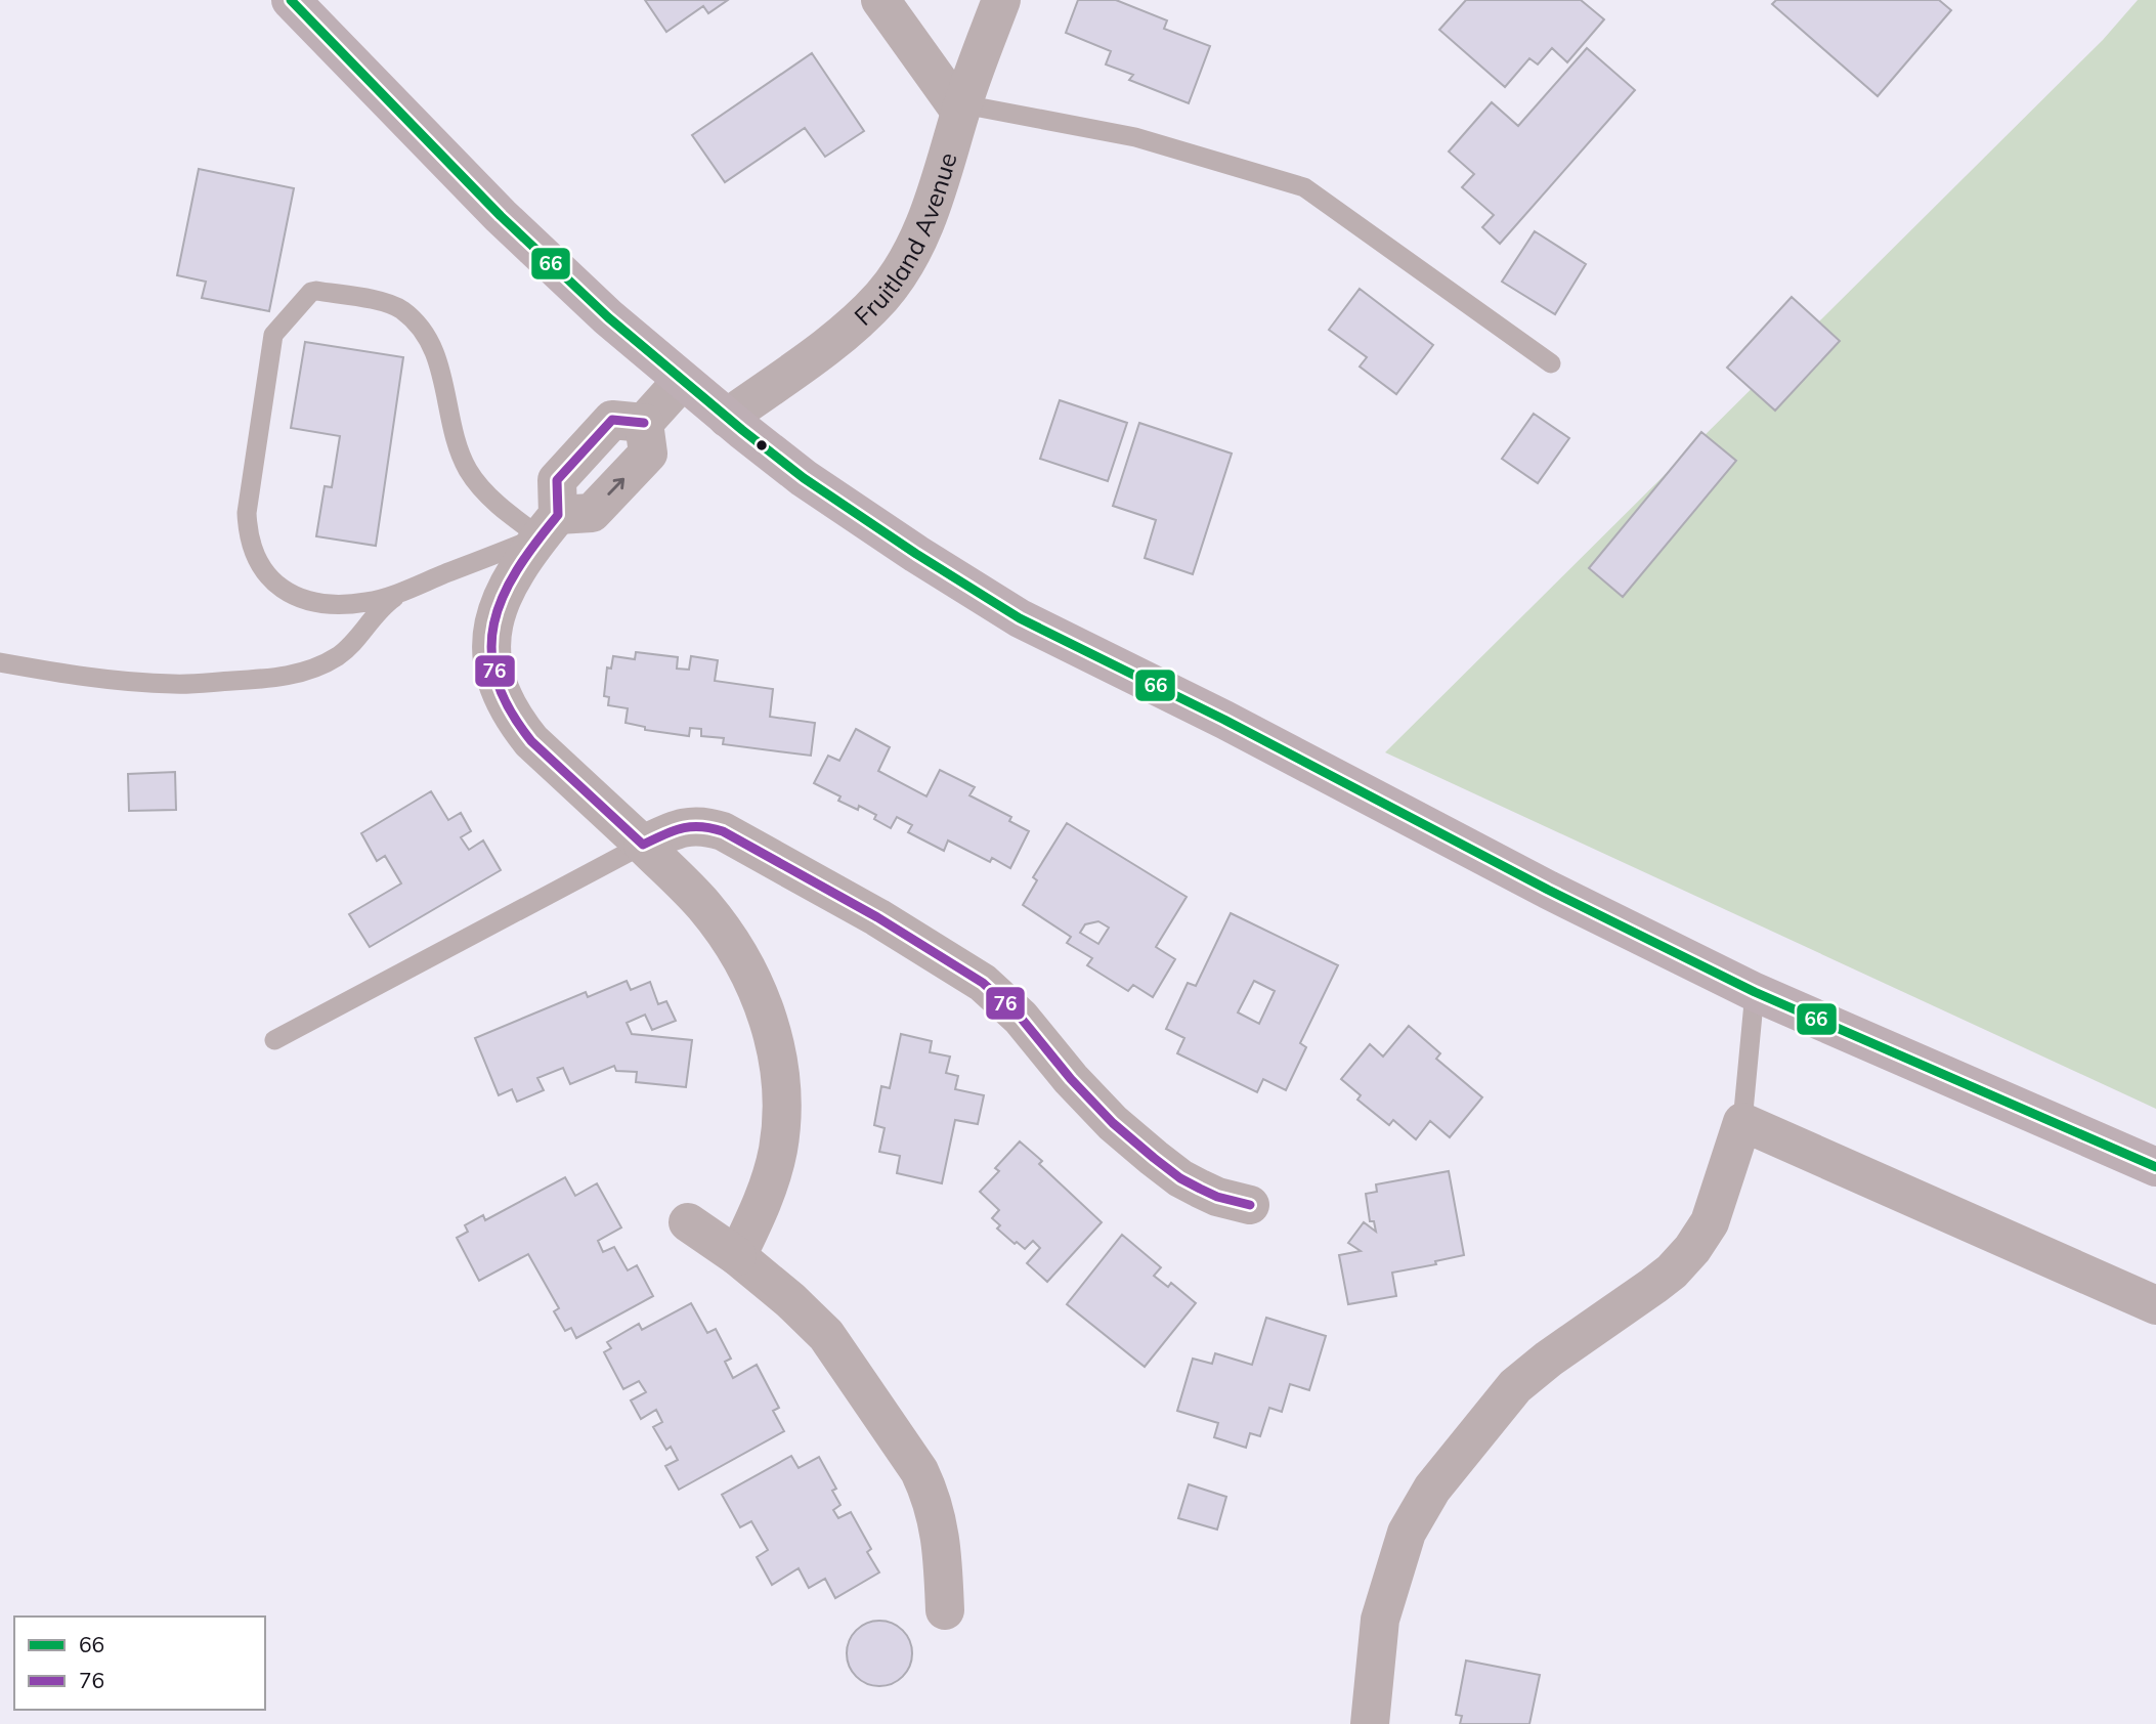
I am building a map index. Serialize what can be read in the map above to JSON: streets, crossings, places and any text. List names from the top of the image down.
{
  "streets": {
    "street": ["Fruitland Avenue"]
  },
  "lines": ["transit line 66", "transit line 76"],
  "legend": ["66", "76"]
}
